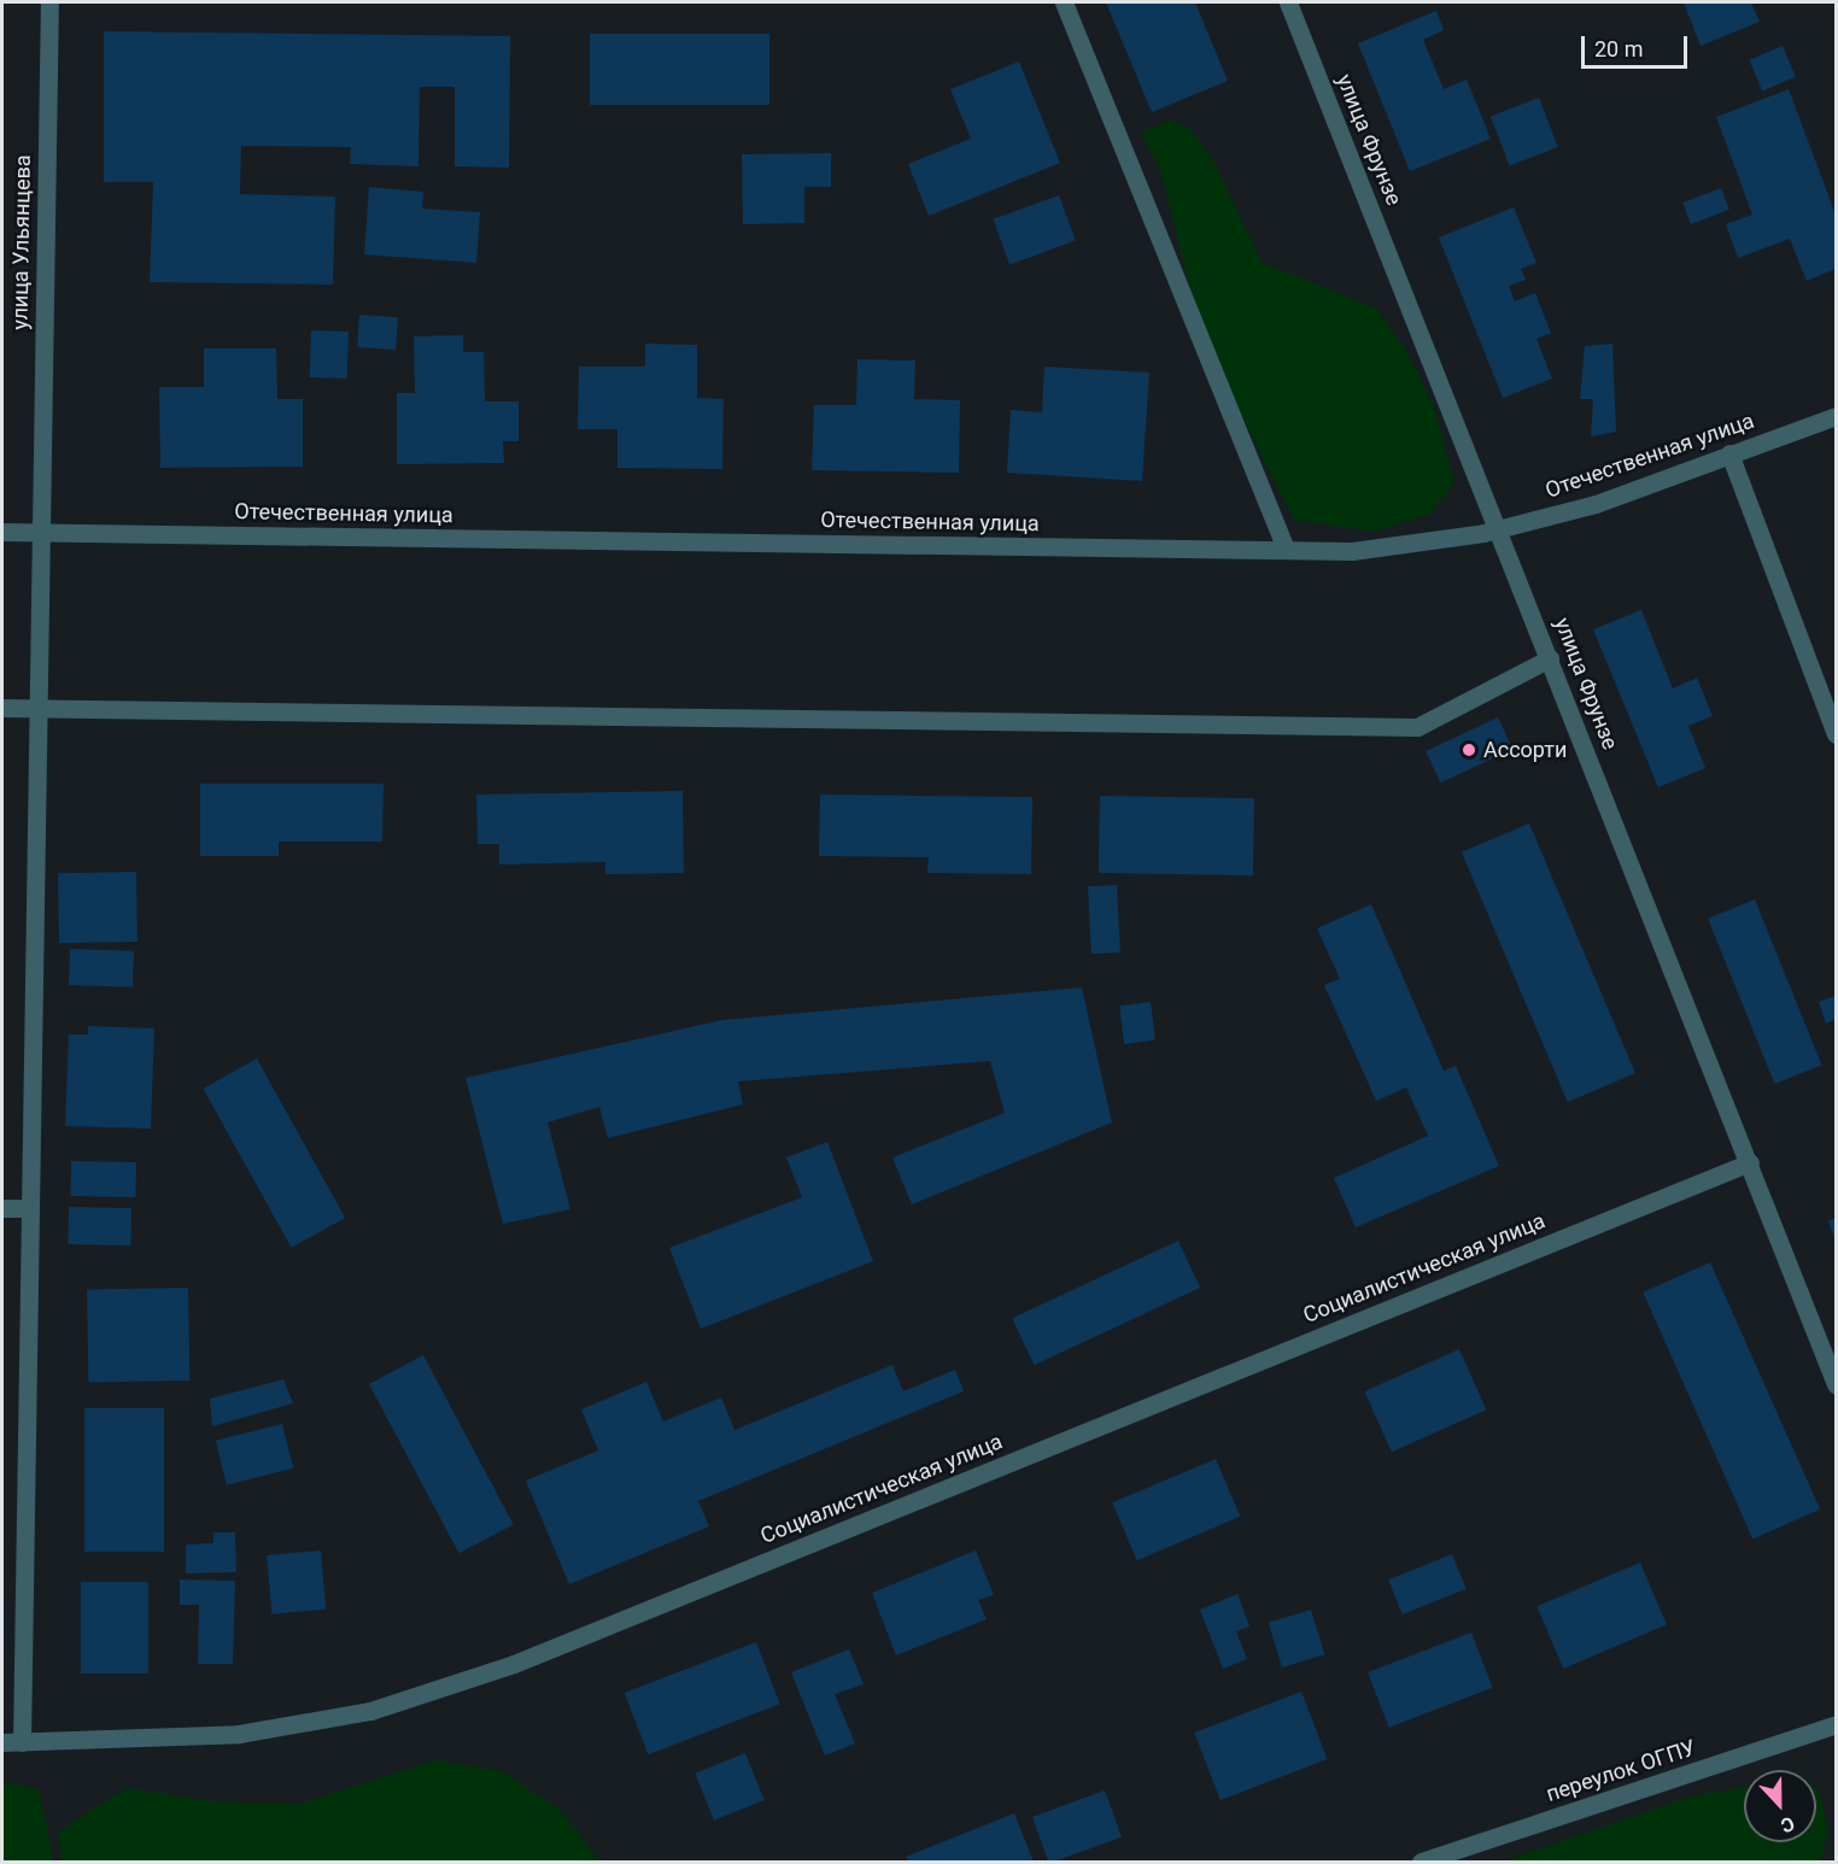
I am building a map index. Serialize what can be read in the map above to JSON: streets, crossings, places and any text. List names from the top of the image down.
{
  "streets": {
    "street": [
      "улица Фрунзе",
      "улица Ульянцева",
      "Отечественная улица",
      "Социалистическая улица",
      "переулок ОГПУ"
    ]
  },
  "crossings": [
    ["улица Фрунзе", "Отечественная улица"],
    ["улица Фрунзе", "Социалистическая улица"],
    ["улица Ульянцева", "Отечественная улица"],
    ["улица Ульянцева", "Социалистическая улица"]
  ],
  "places": ["Ассорти"],
  "scale_bar": "20 m",
  "north": "bottom"
}
